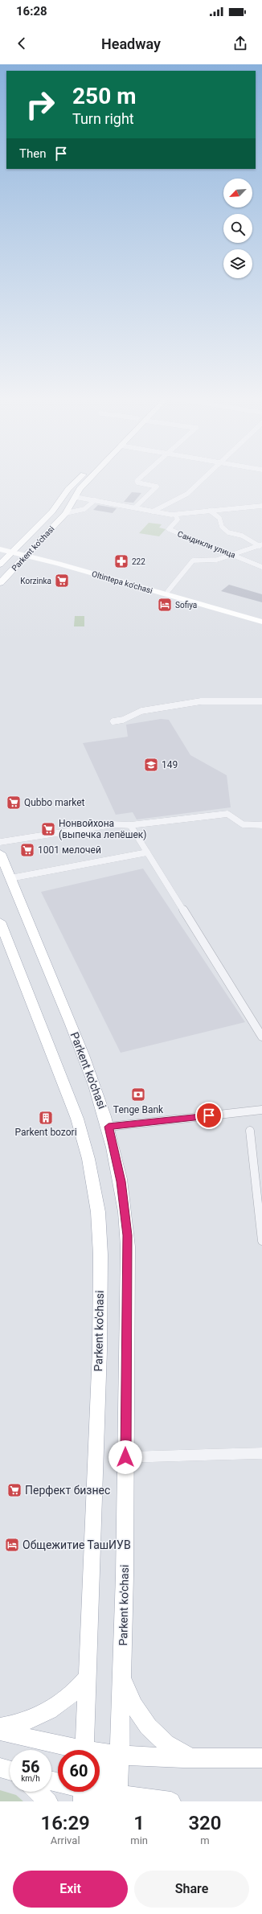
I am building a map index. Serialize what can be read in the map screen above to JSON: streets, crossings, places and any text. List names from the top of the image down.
{
  "streets": {
    "main road": ["Parkent ko'chasi"],
    "street": ["Сандикли улица", "Oltintepa ko'chasi"]
  },
  "crossings": [
    ["Parkent ko'chasi", "Oltintepa ko'chasi"]
  ],
  "places": {
    "pharmacy": ["222"],
    "supermarket": [
      "Korzinka",
      "Qubbo market",
      "Нонвойхона (выпечка лепёшек)",
      "1001 мелочей",
      "Перфект бизнес"
    ],
    "hotel": ["Sofiya", "Общежитие ТашИУВ"],
    "school or university": ["149"],
    "bank": ["Tenge Bank"],
    "building": ["Parkent bozori"]
  },
  "north": "bottom left",
  "page": {
    "status": "16:28",
    "header": "Headway",
    "turn": ["250 m", "Turn right"],
    "then": "Then",
    "speed": "56 km/h",
    "limit": "60",
    "eta": [
      "16:29",
      "Arrival",
      "1",
      "min",
      "320",
      "m"
    ],
    "buttons": ["Exit", "Share"]
  }
}
